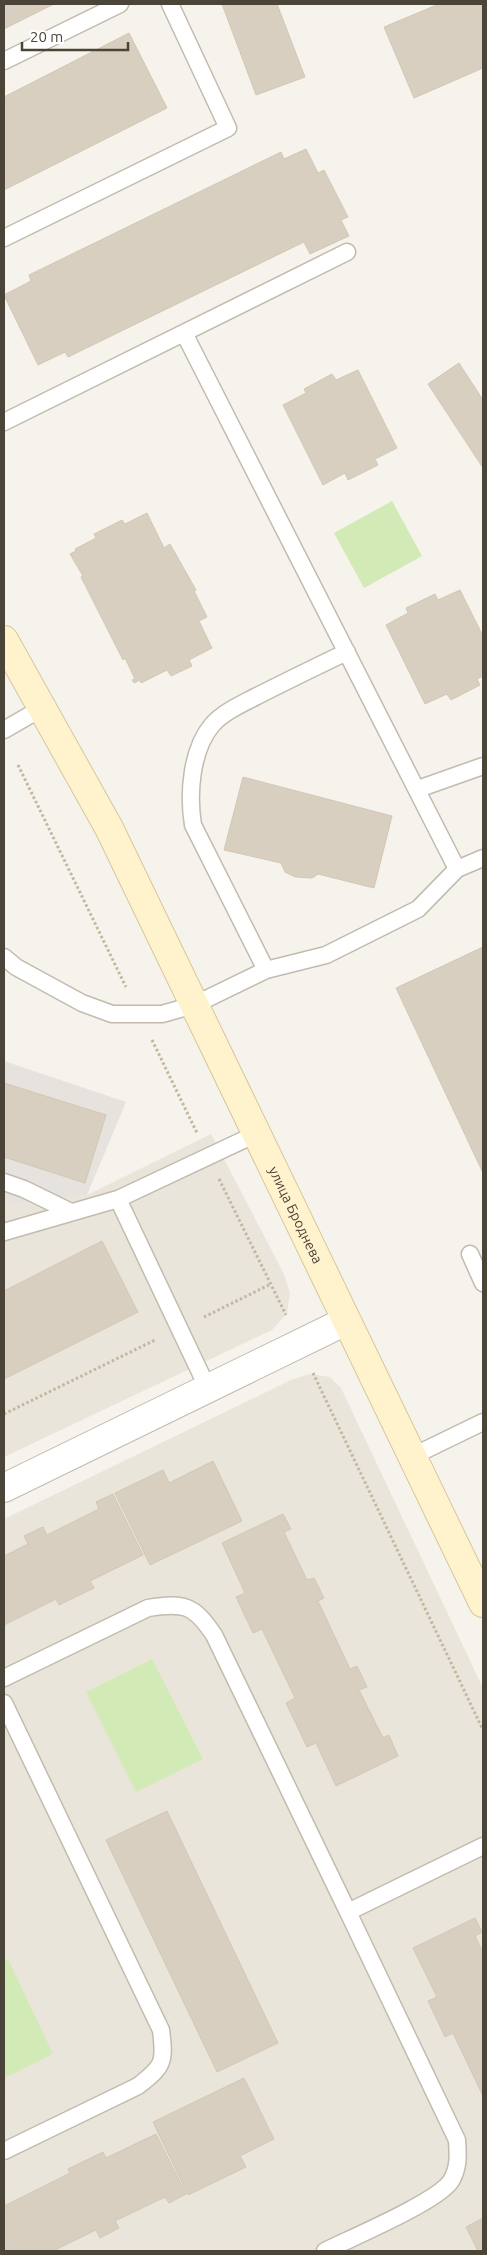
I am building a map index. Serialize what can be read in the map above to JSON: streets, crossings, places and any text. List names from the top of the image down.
{
  "streets": {
    "main road": ["улица Броднева"]
  },
  "scale_bar": "20 m"
}
